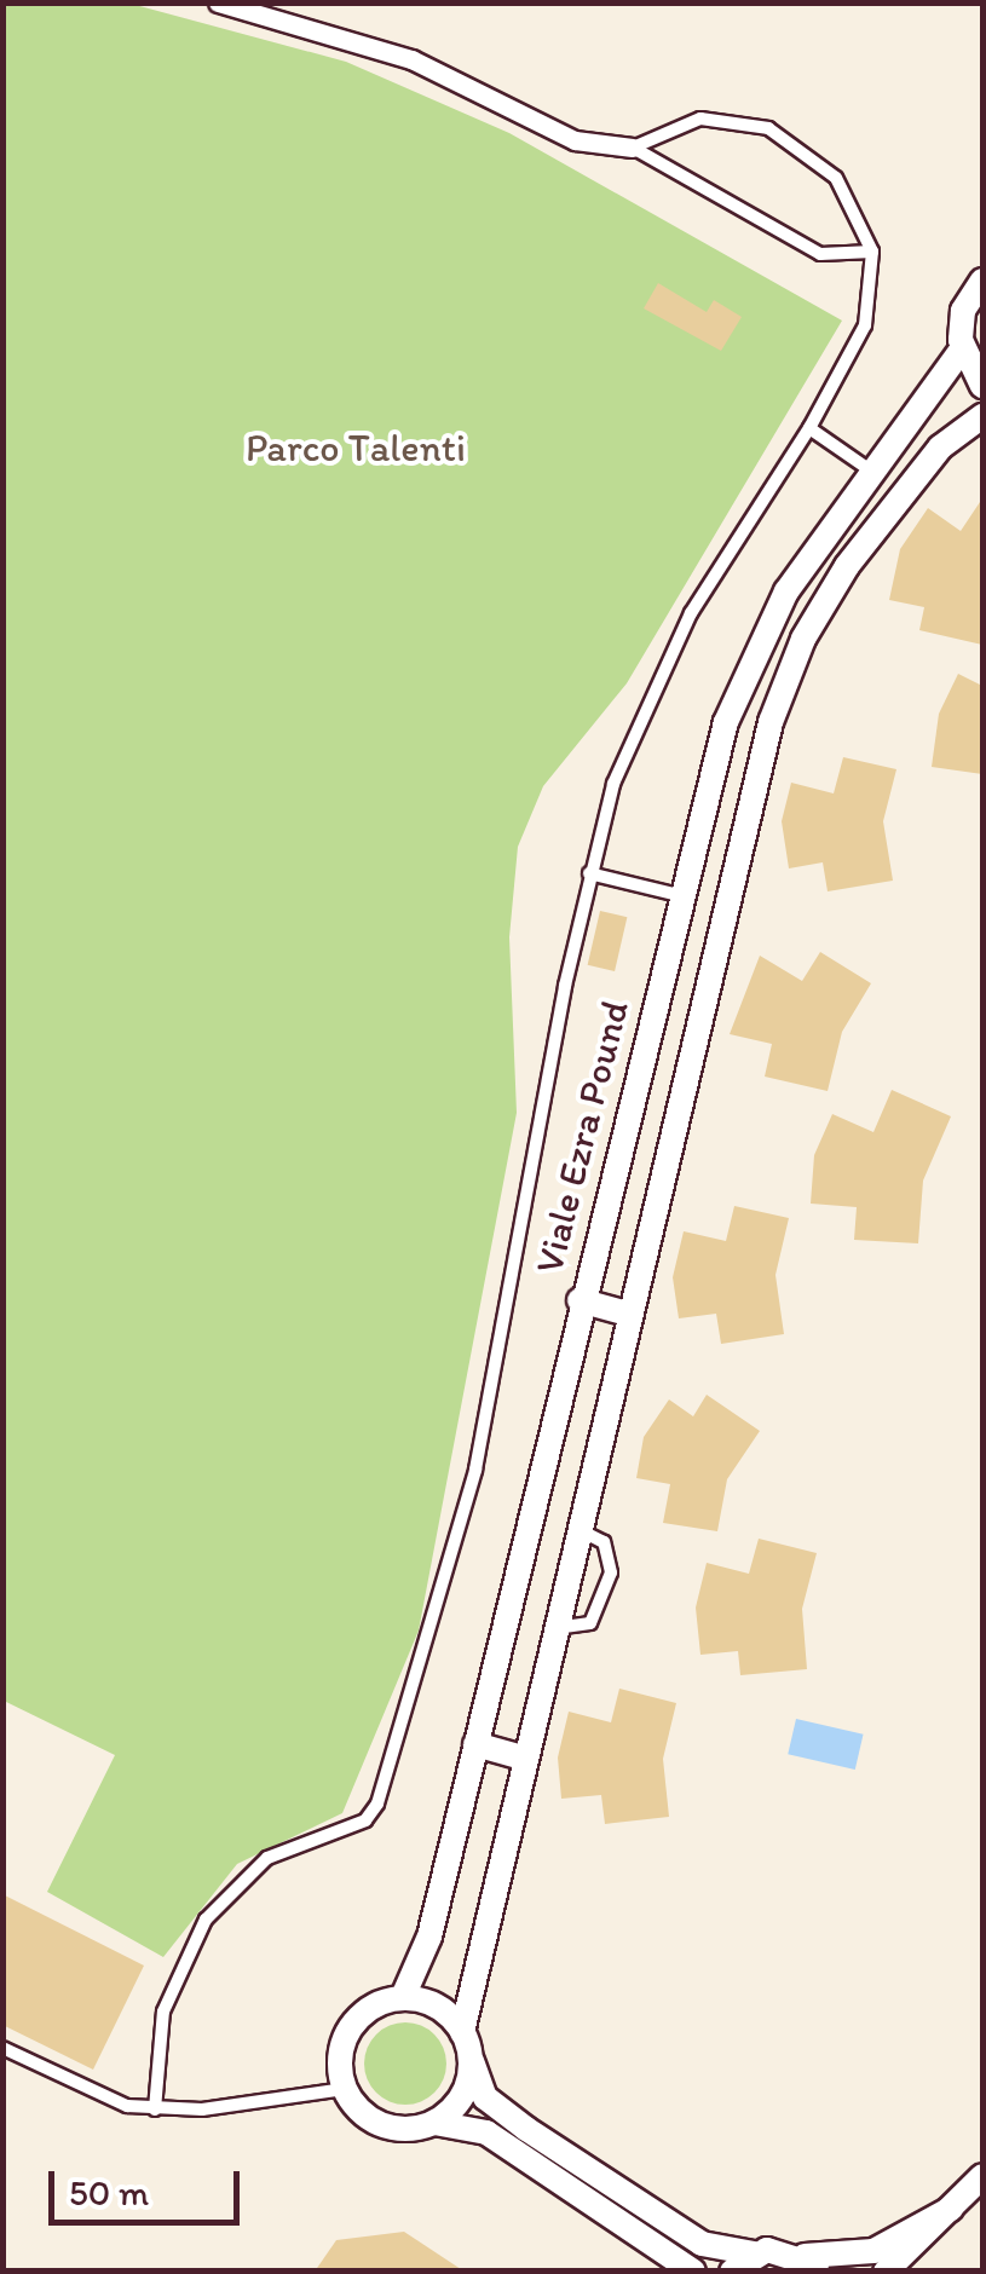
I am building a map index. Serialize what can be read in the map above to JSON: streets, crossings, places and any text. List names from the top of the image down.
{
  "streets": {
    "street": ["Viale Ezra Pound"]
  },
  "parks": ["Parco Talenti"],
  "scale_bar": "50 m"
}
